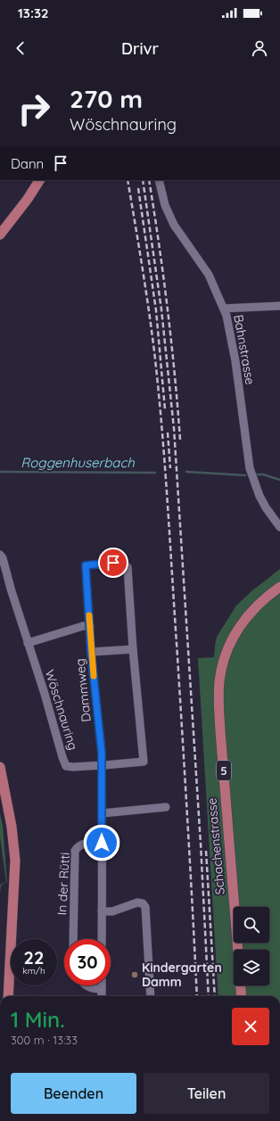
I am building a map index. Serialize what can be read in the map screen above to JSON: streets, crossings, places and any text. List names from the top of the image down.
{
  "streets": {
    "main road": ["5", "Schachenstrasse"],
    "street": [
      "Bahnstrasse",
      "Dammweg",
      "Wöschnauring",
      "In der Rütti"
    ]
  },
  "crossings": [
    ["Dammweg", "Wöschnauring"],
    ["Dammweg", "In der Rütti"]
  ],
  "water": ["Roggenhuserbach"],
  "places": ["Kindergarten Damm"],
  "page": {
    "status": "13:32",
    "header": "Drivr",
    "turn": ["270 m", "Wöschnauring"],
    "then": "Dann",
    "speed": "22 km/h",
    "limit": "30",
    "heading": ["1 Min.", "300 m · 13:33"],
    "buttons": ["Beenden", "Teilen"]
  }
}
